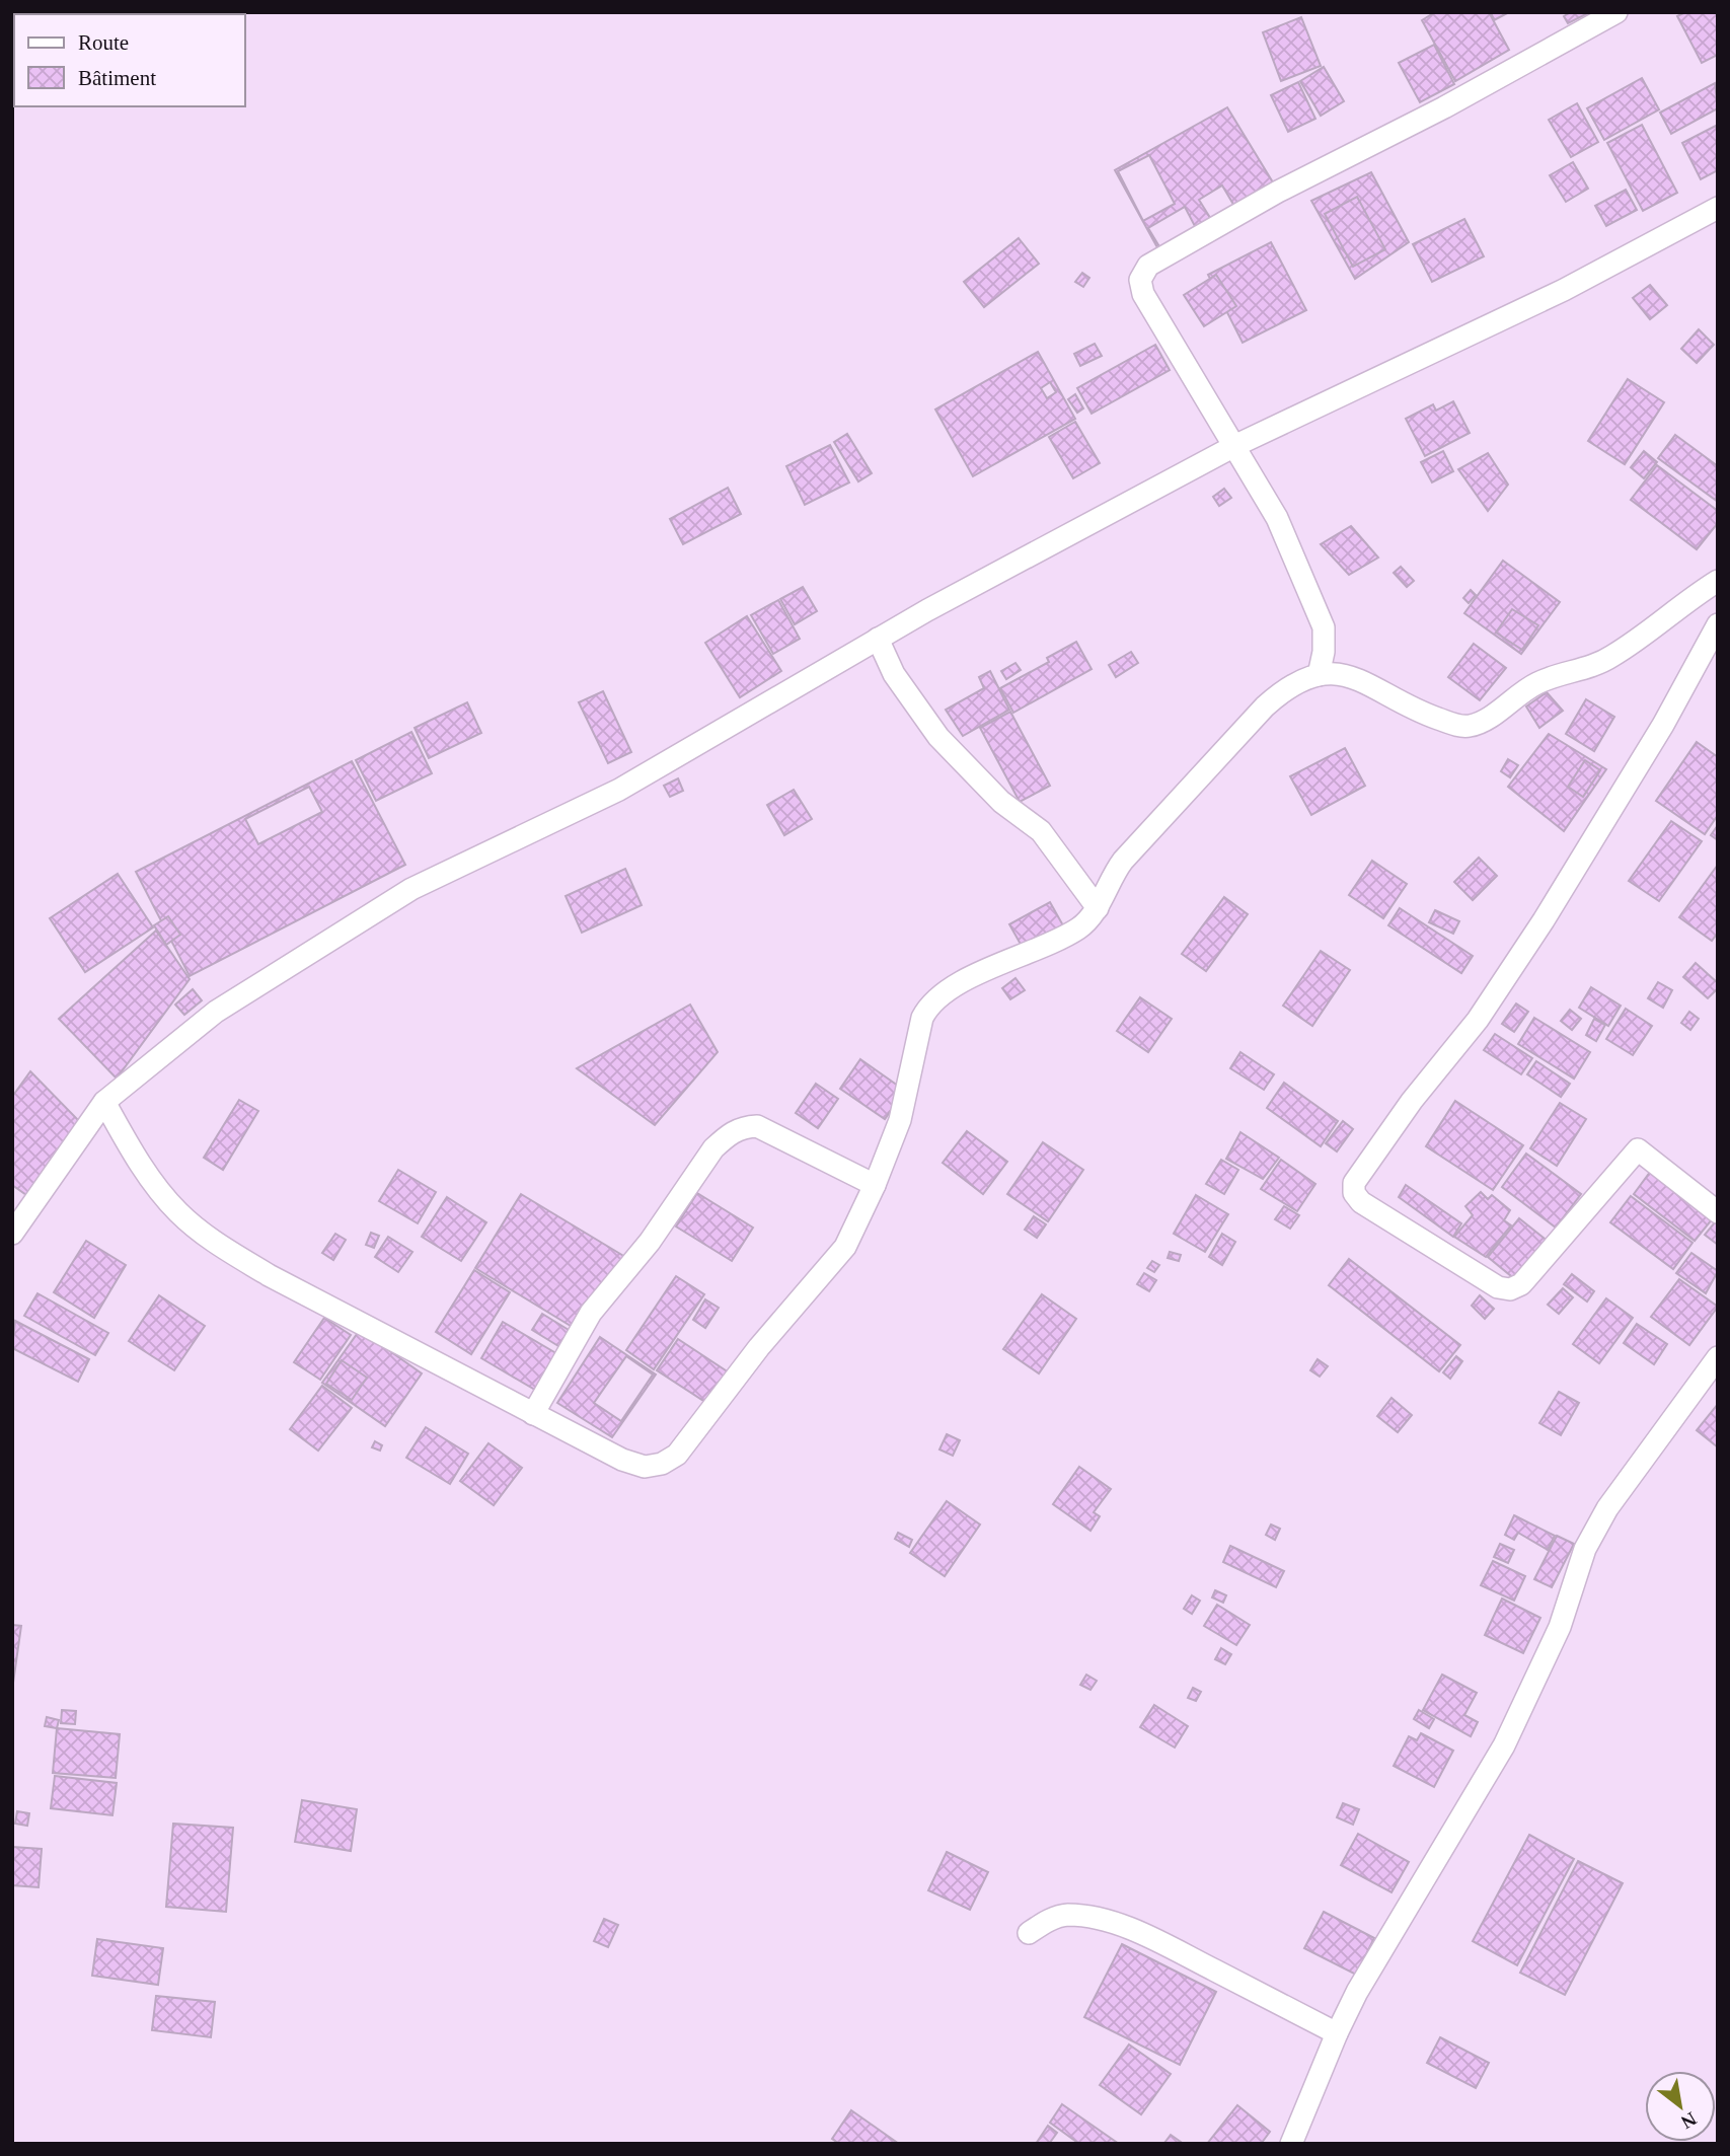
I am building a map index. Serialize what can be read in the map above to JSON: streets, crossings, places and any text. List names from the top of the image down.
{
  "legend": ["Route", "Bâtiment"],
  "north": "bottom right"
}
